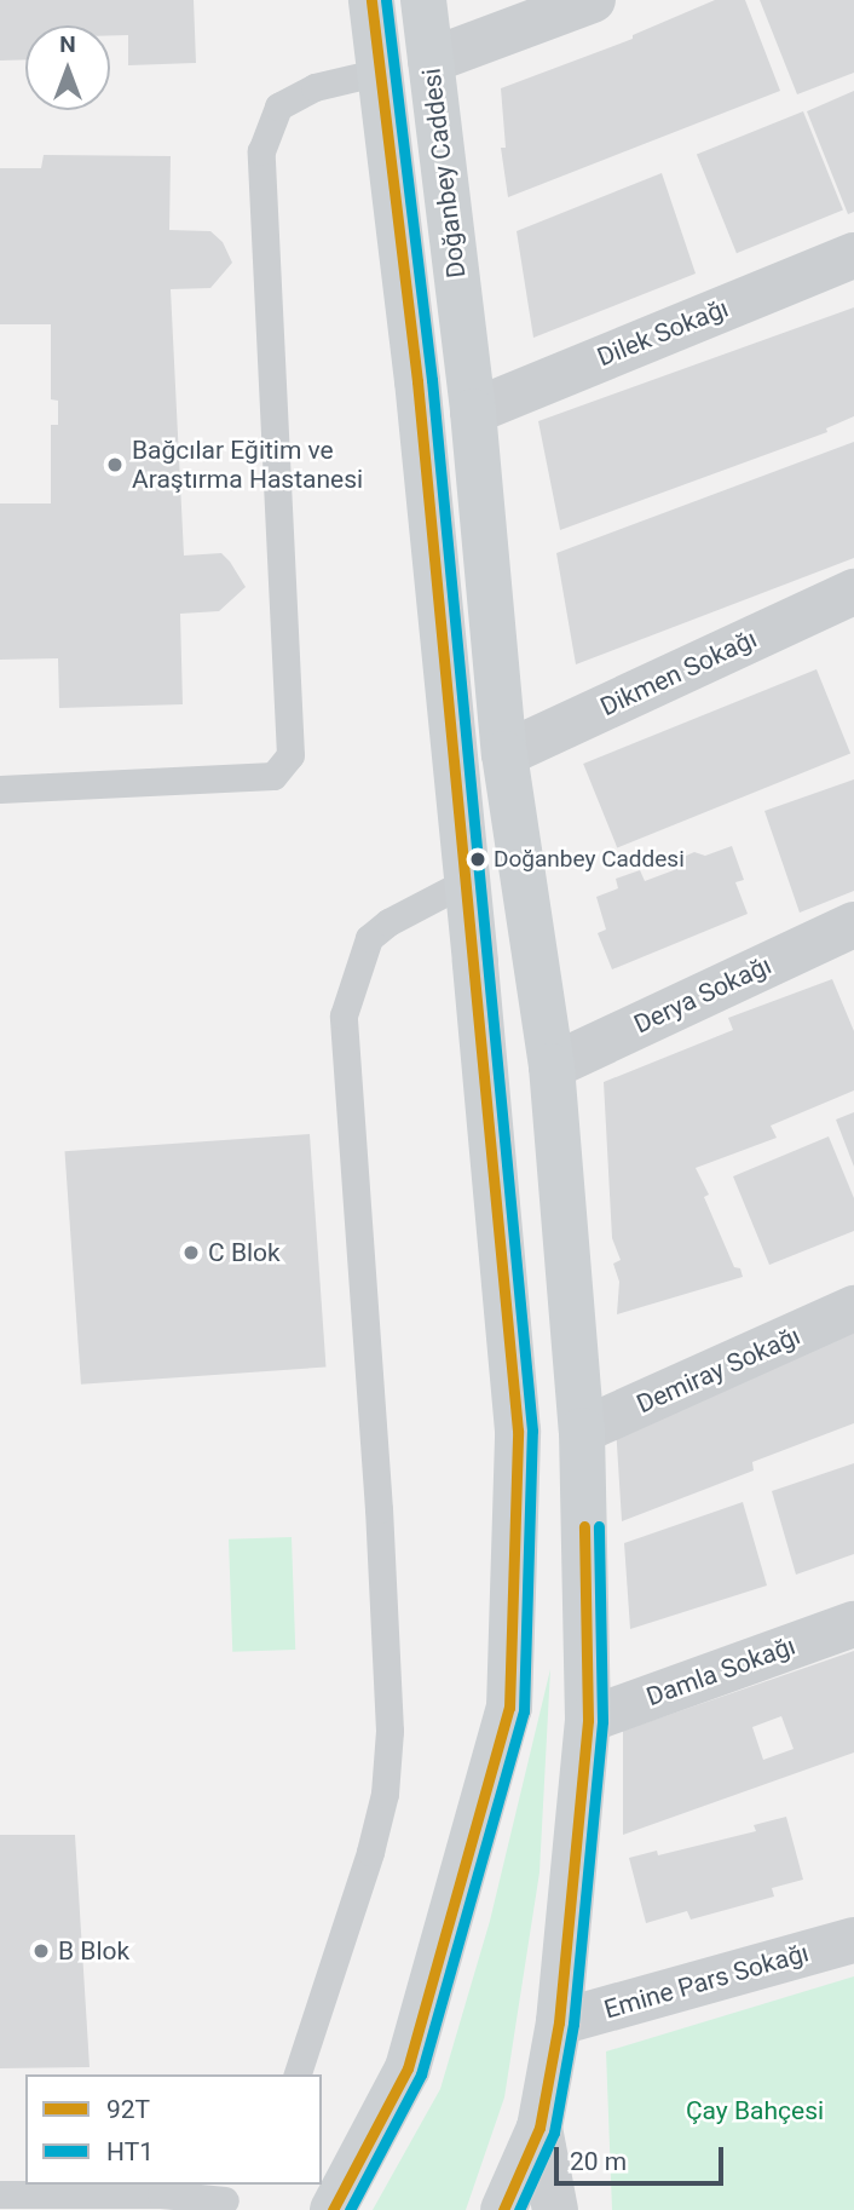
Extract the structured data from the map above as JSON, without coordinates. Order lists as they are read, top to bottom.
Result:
{
  "streets": {
    "main road": ["Doğanbey Caddesi"],
    "street": [
      "Dilek Sokağı",
      "Dikmen Sokağı",
      "Derya Sokağı",
      "Demiray Sokağı",
      "Damla Sokağı",
      "Emine Pars Sokağı"
    ]
  },
  "crossings": [
    ["Doğanbey Caddesi", "Dilek Sokağı"],
    ["Doğanbey Caddesi", "Dikmen Sokağı"],
    ["Doğanbey Caddesi", "Derya Sokağı"],
    ["Doğanbey Caddesi", "Demiray Sokağı"],
    ["Doğanbey Caddesi", "Damla Sokağı"],
    ["Doğanbey Caddesi", "Emine Pars Sokağı"]
  ],
  "parks": ["Çay Bahçesi"],
  "places": [
    "Bağcılar Eğitim ve Araştırma Hastanesi",
    "Doğanbey Caddesi",
    "C Blok",
    "B Blok"
  ],
  "lines": ["transit line 92T", "transit line HT1"],
  "legend": ["92T", "HT1"],
  "scale_bar": "20 m",
  "north": "top"
}
